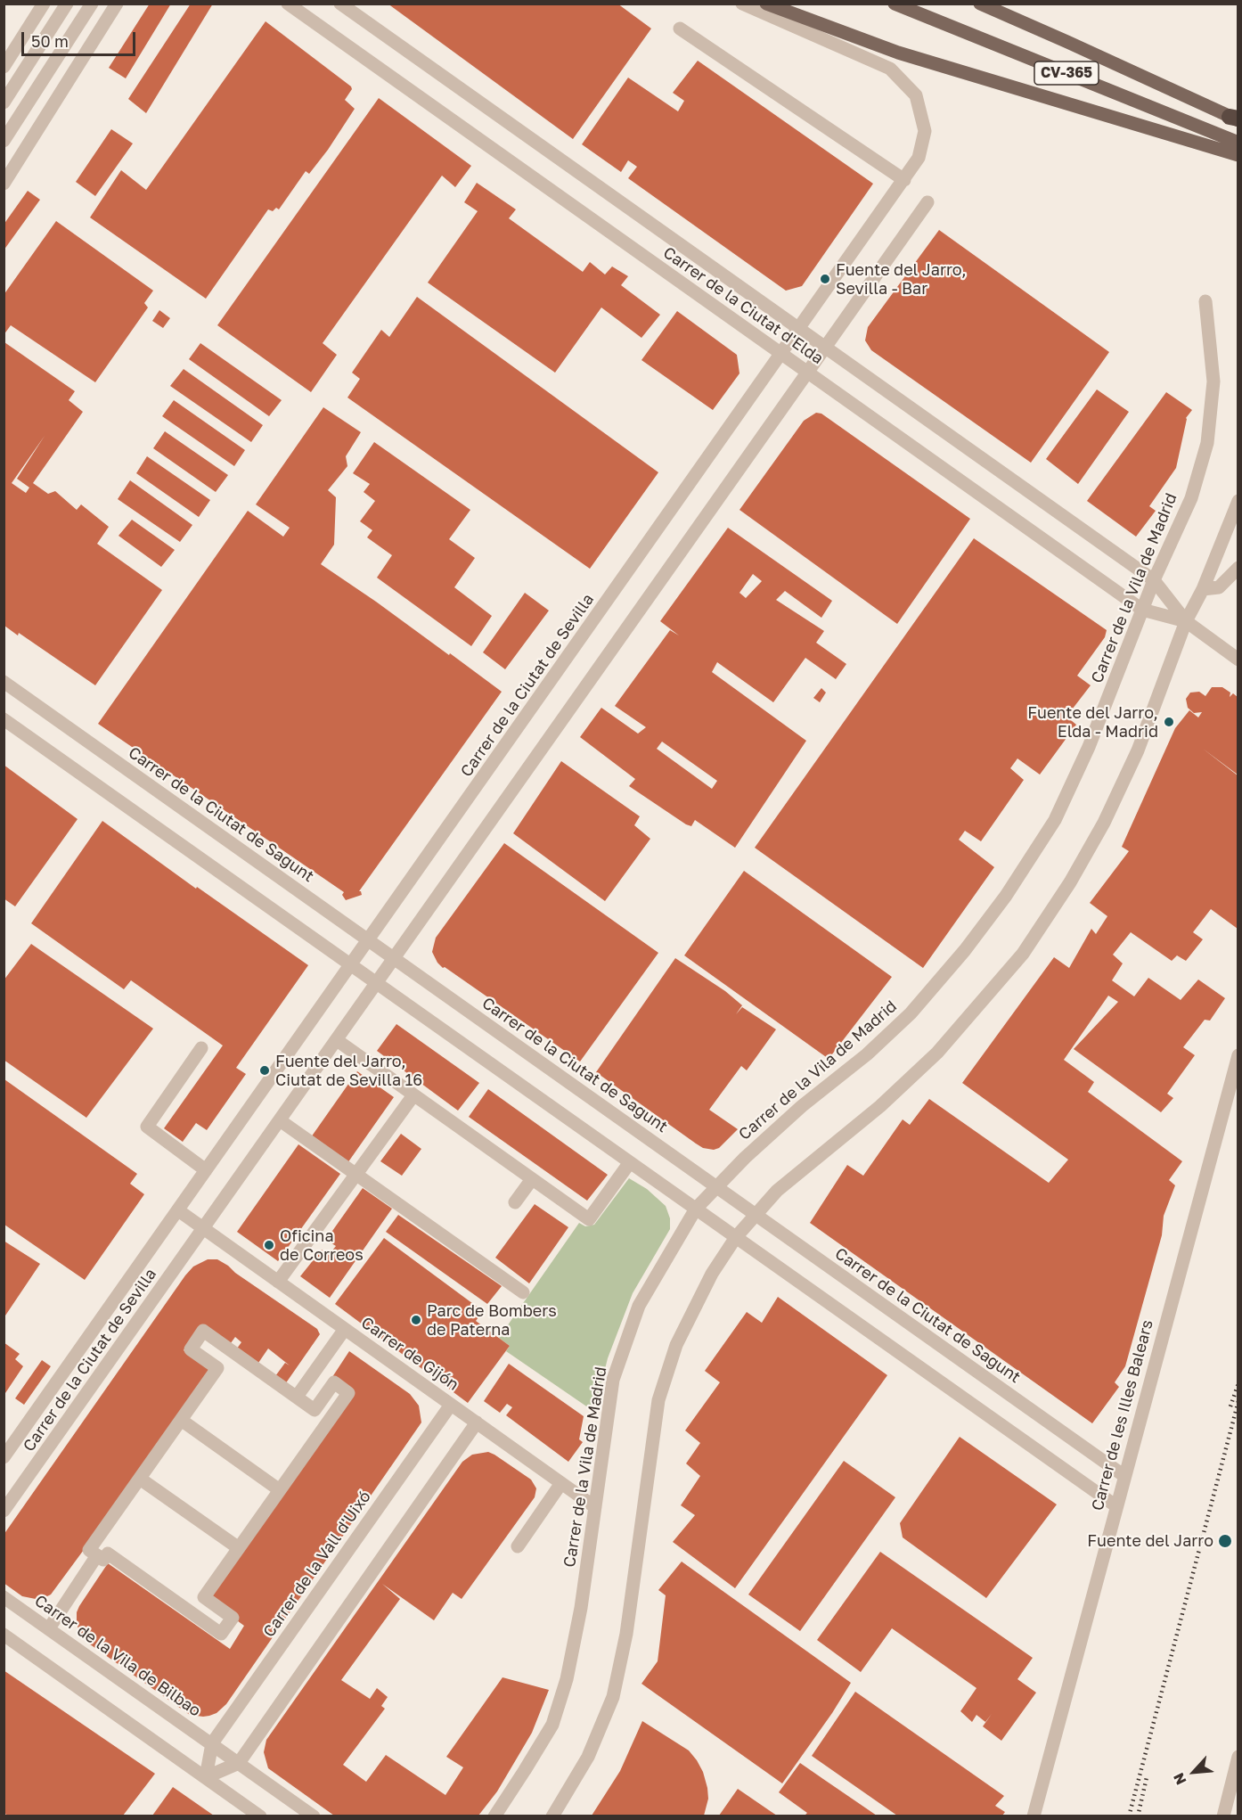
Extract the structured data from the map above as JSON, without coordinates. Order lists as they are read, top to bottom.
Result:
{
  "streets": {
    "main road": ["CV-365"],
    "street": [
      "Carrer de la Ciutat d'Elda",
      "Carrer de la Vila de Madrid",
      "Carrer de la Ciutat de Sevilla",
      "Carrer de la Ciutat de Sagunt",
      "Carrer de Gijón",
      "Carrer de les Illes Balears",
      "Carrer de la Vall d'Uixó",
      "Carrer de la Vila de Bilbao"
    ]
  },
  "crossings": [
    ["Carrer de la Ciutat d'Elda", "Carrer de la Vila de Madrid"],
    ["Carrer de la Ciutat d'Elda", "Carrer de la Ciutat de Sevilla"],
    ["Carrer de la Vila de Madrid", "Carrer de la Ciutat de Sagunt"],
    ["Carrer de la Vila de Madrid", "Carrer de Gijón"],
    ["Carrer de la Ciutat de Sevilla", "Carrer de la Ciutat de Sagunt"],
    ["Carrer de la Ciutat de Sevilla", "Carrer de Gijón"],
    ["Carrer de la Ciutat de Sagunt", "Carrer de les Illes Balears"],
    ["Carrer de Gijón", "Carrer de la Vall d'Uixó"],
    ["Carrer de la Vall d'Uixó", "Carrer de la Vila de Bilbao"]
  ],
  "places": [
    "Fuente del Jarro, Sevilla - Bar",
    "Fuente del Jarro, Elda - Madrid",
    "Fuente del Jarro, Ciutat de Sevilla 16",
    "Oficina de Correos",
    "Parc de Bombers de Paterna",
    "Fuente del Jarro"
  ],
  "scale_bar": "50 m",
  "north": "bottom left"
}
